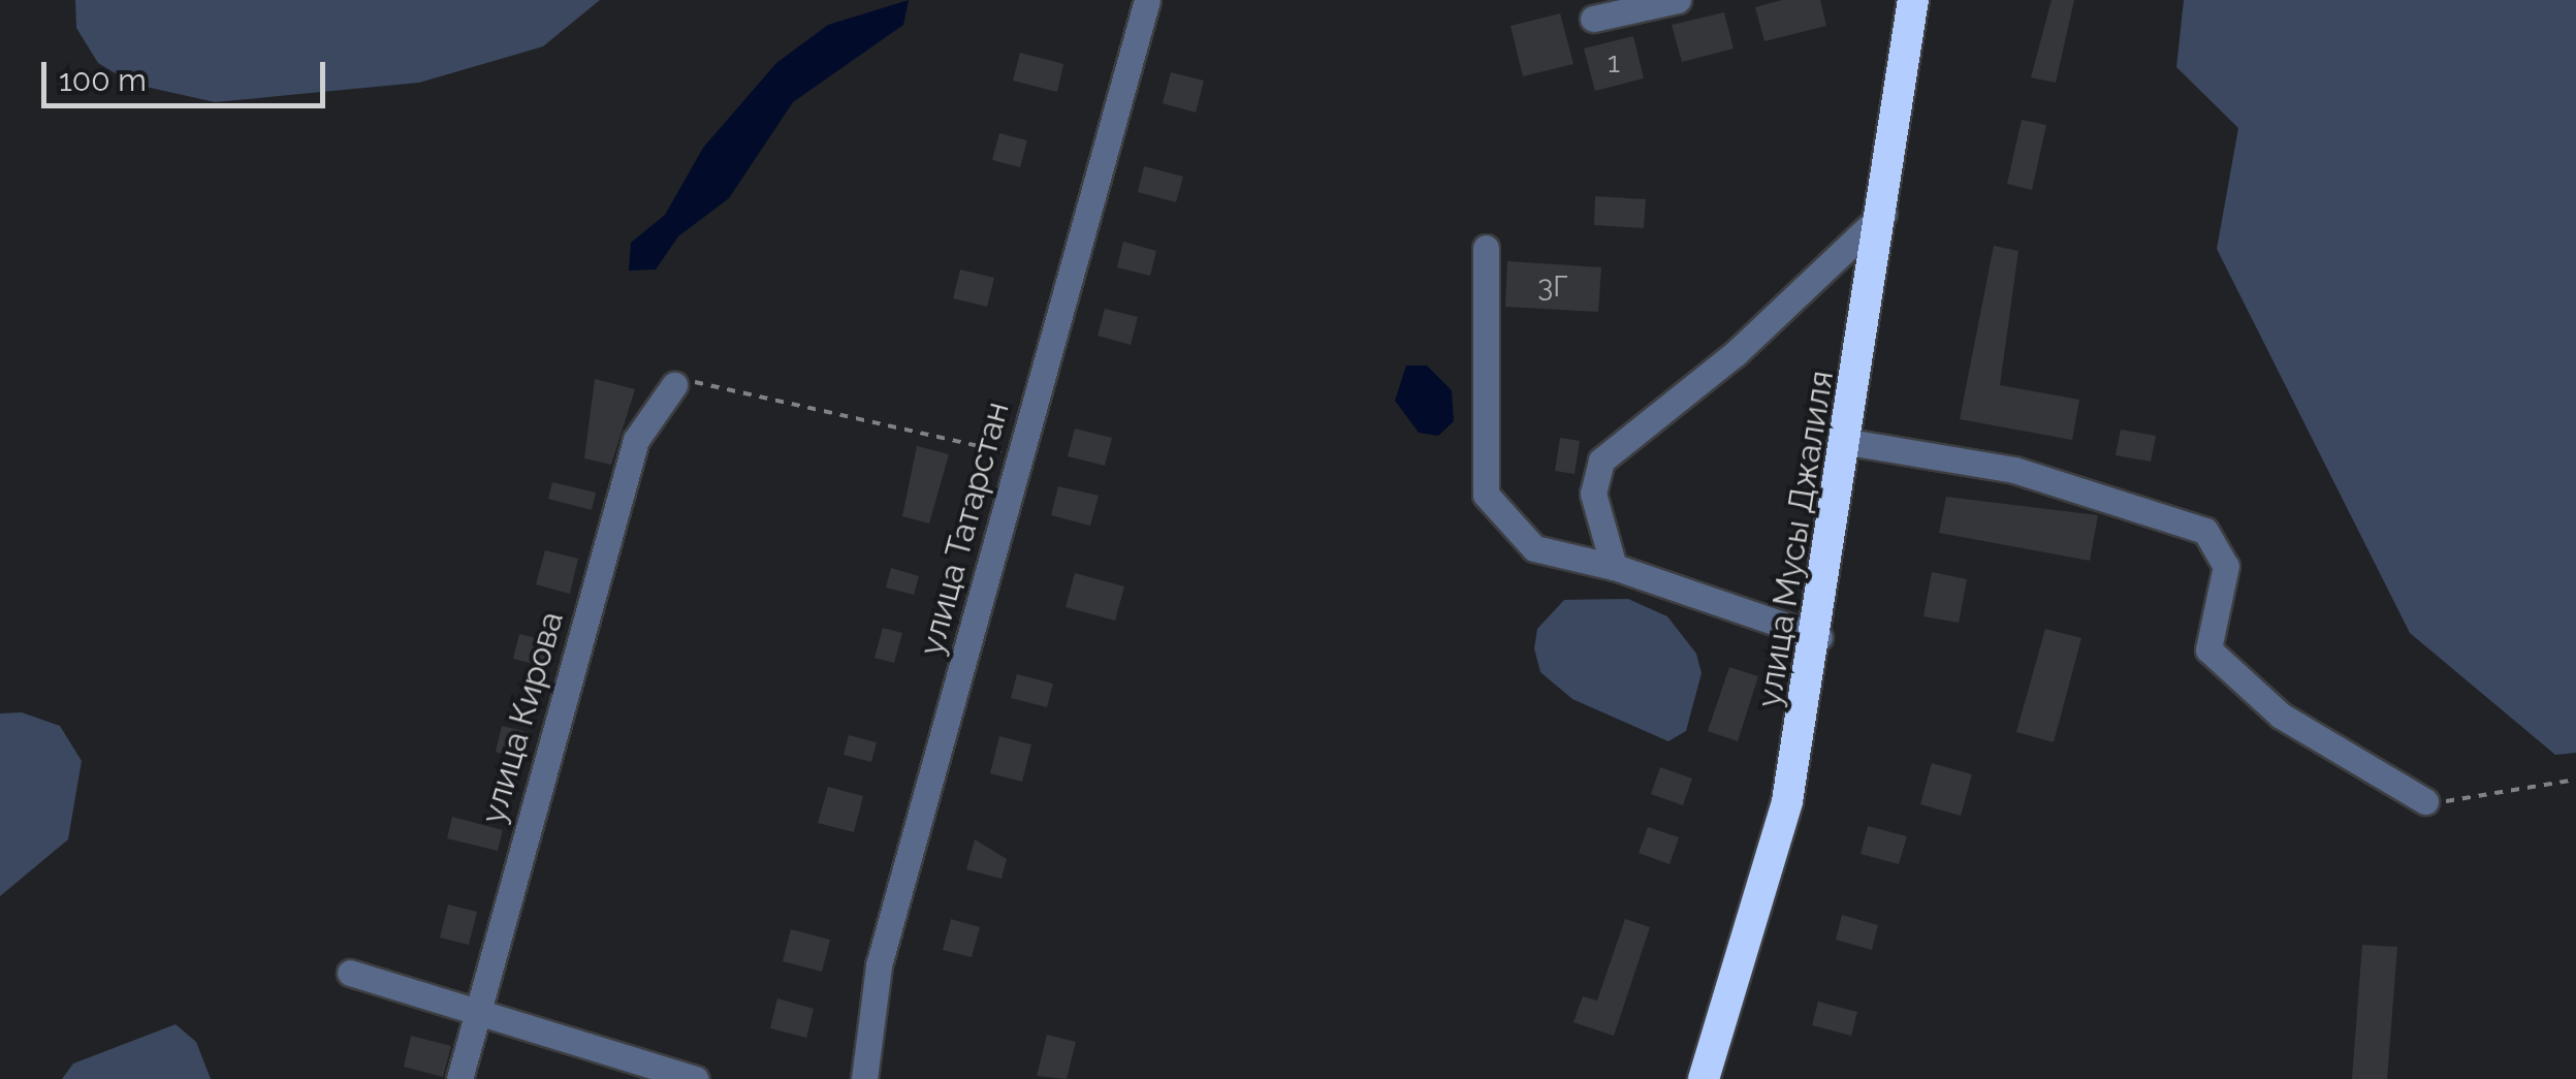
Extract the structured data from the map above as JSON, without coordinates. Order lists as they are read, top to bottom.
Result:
{
  "streets": {
    "highway": ["улица Мусы Джалиля"],
    "street": ["улица Татарстан", "улица Кирова"]
  },
  "house_numbers": ["1", "3Г"],
  "scale_bar": "100 m"
}
